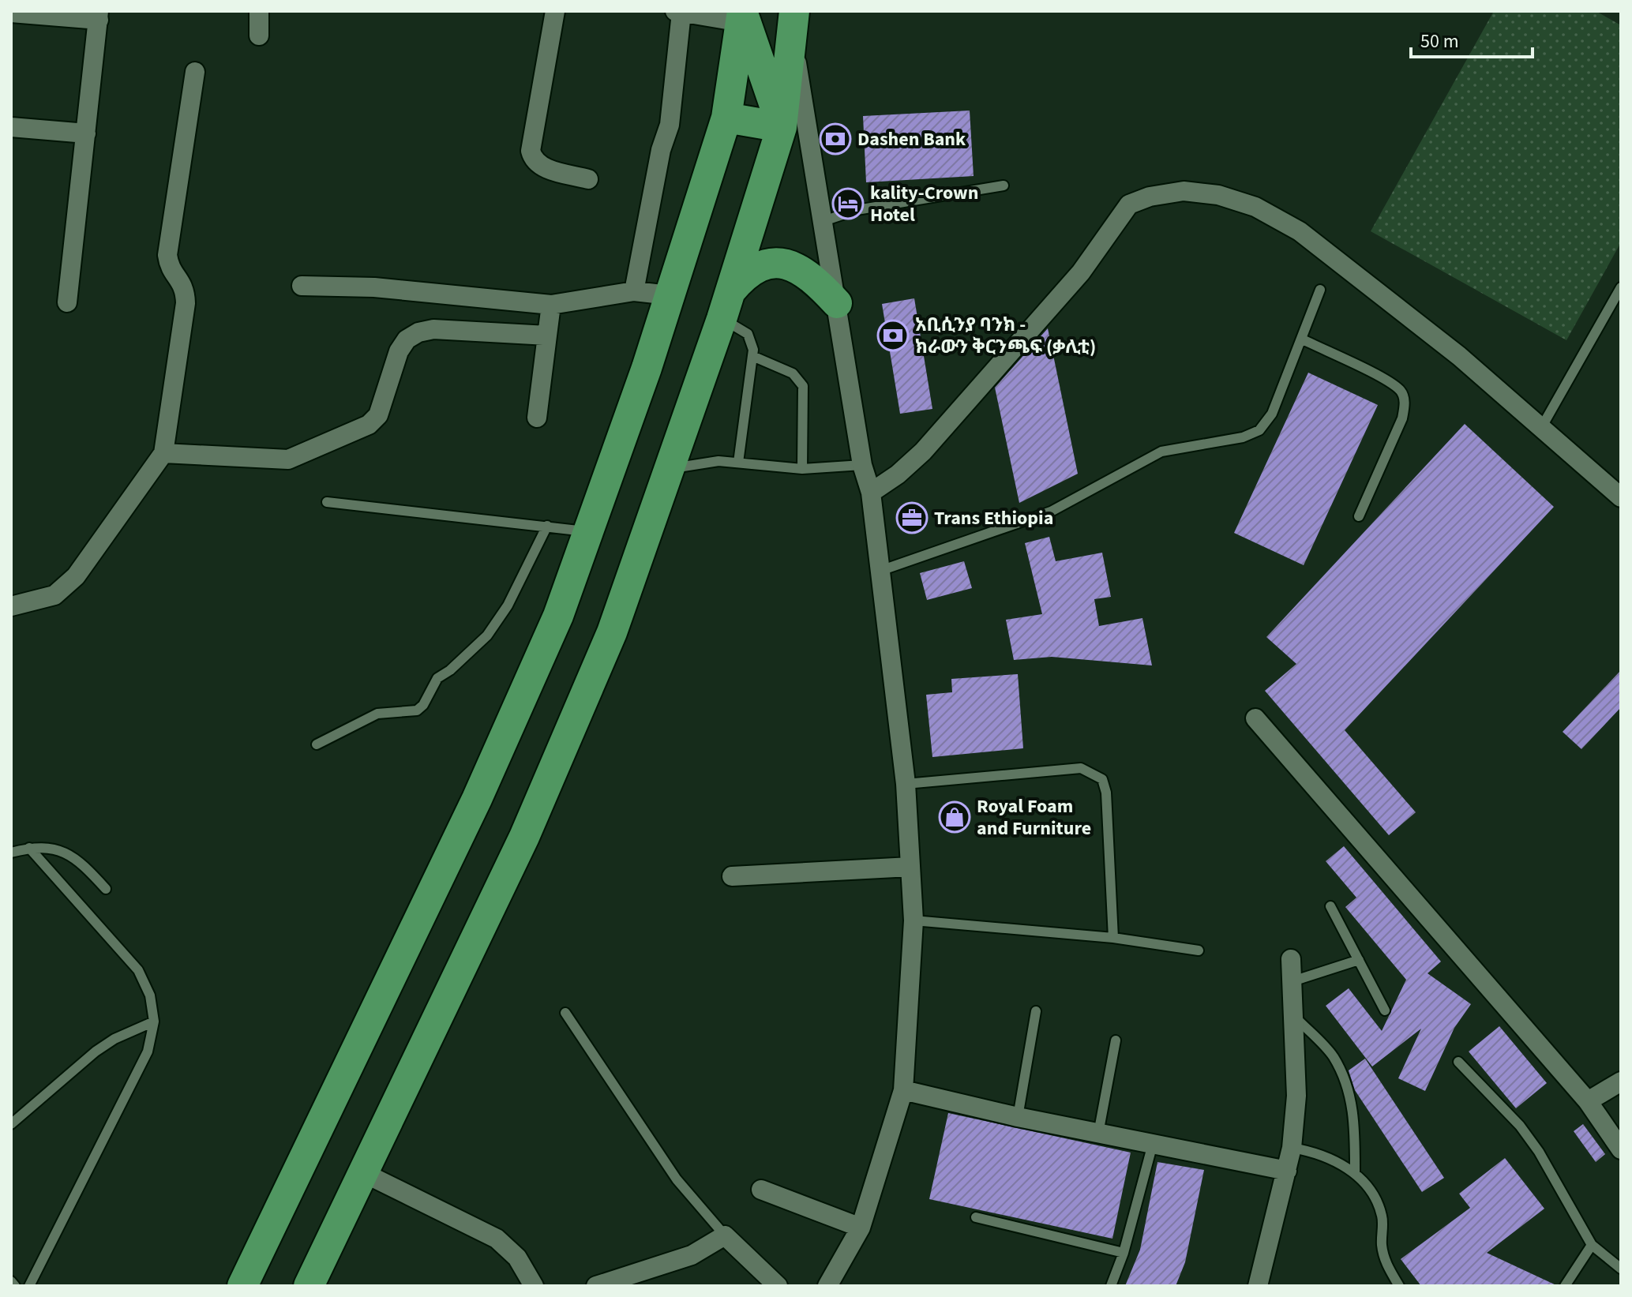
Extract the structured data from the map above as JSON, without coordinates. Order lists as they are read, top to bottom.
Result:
{
  "places": {
    "bank": ["Dashen Bank", "አቢሲንያ ባንክ - ክራውን ቅርንጫፍ (ቃሊቲ)"],
    "hotel": ["kality-Crown Hotel"],
    "office": ["Trans Ethiopia"],
    "shop": ["Royal Foam and Furniture"]
  },
  "scale_bar": "50 m"
}
